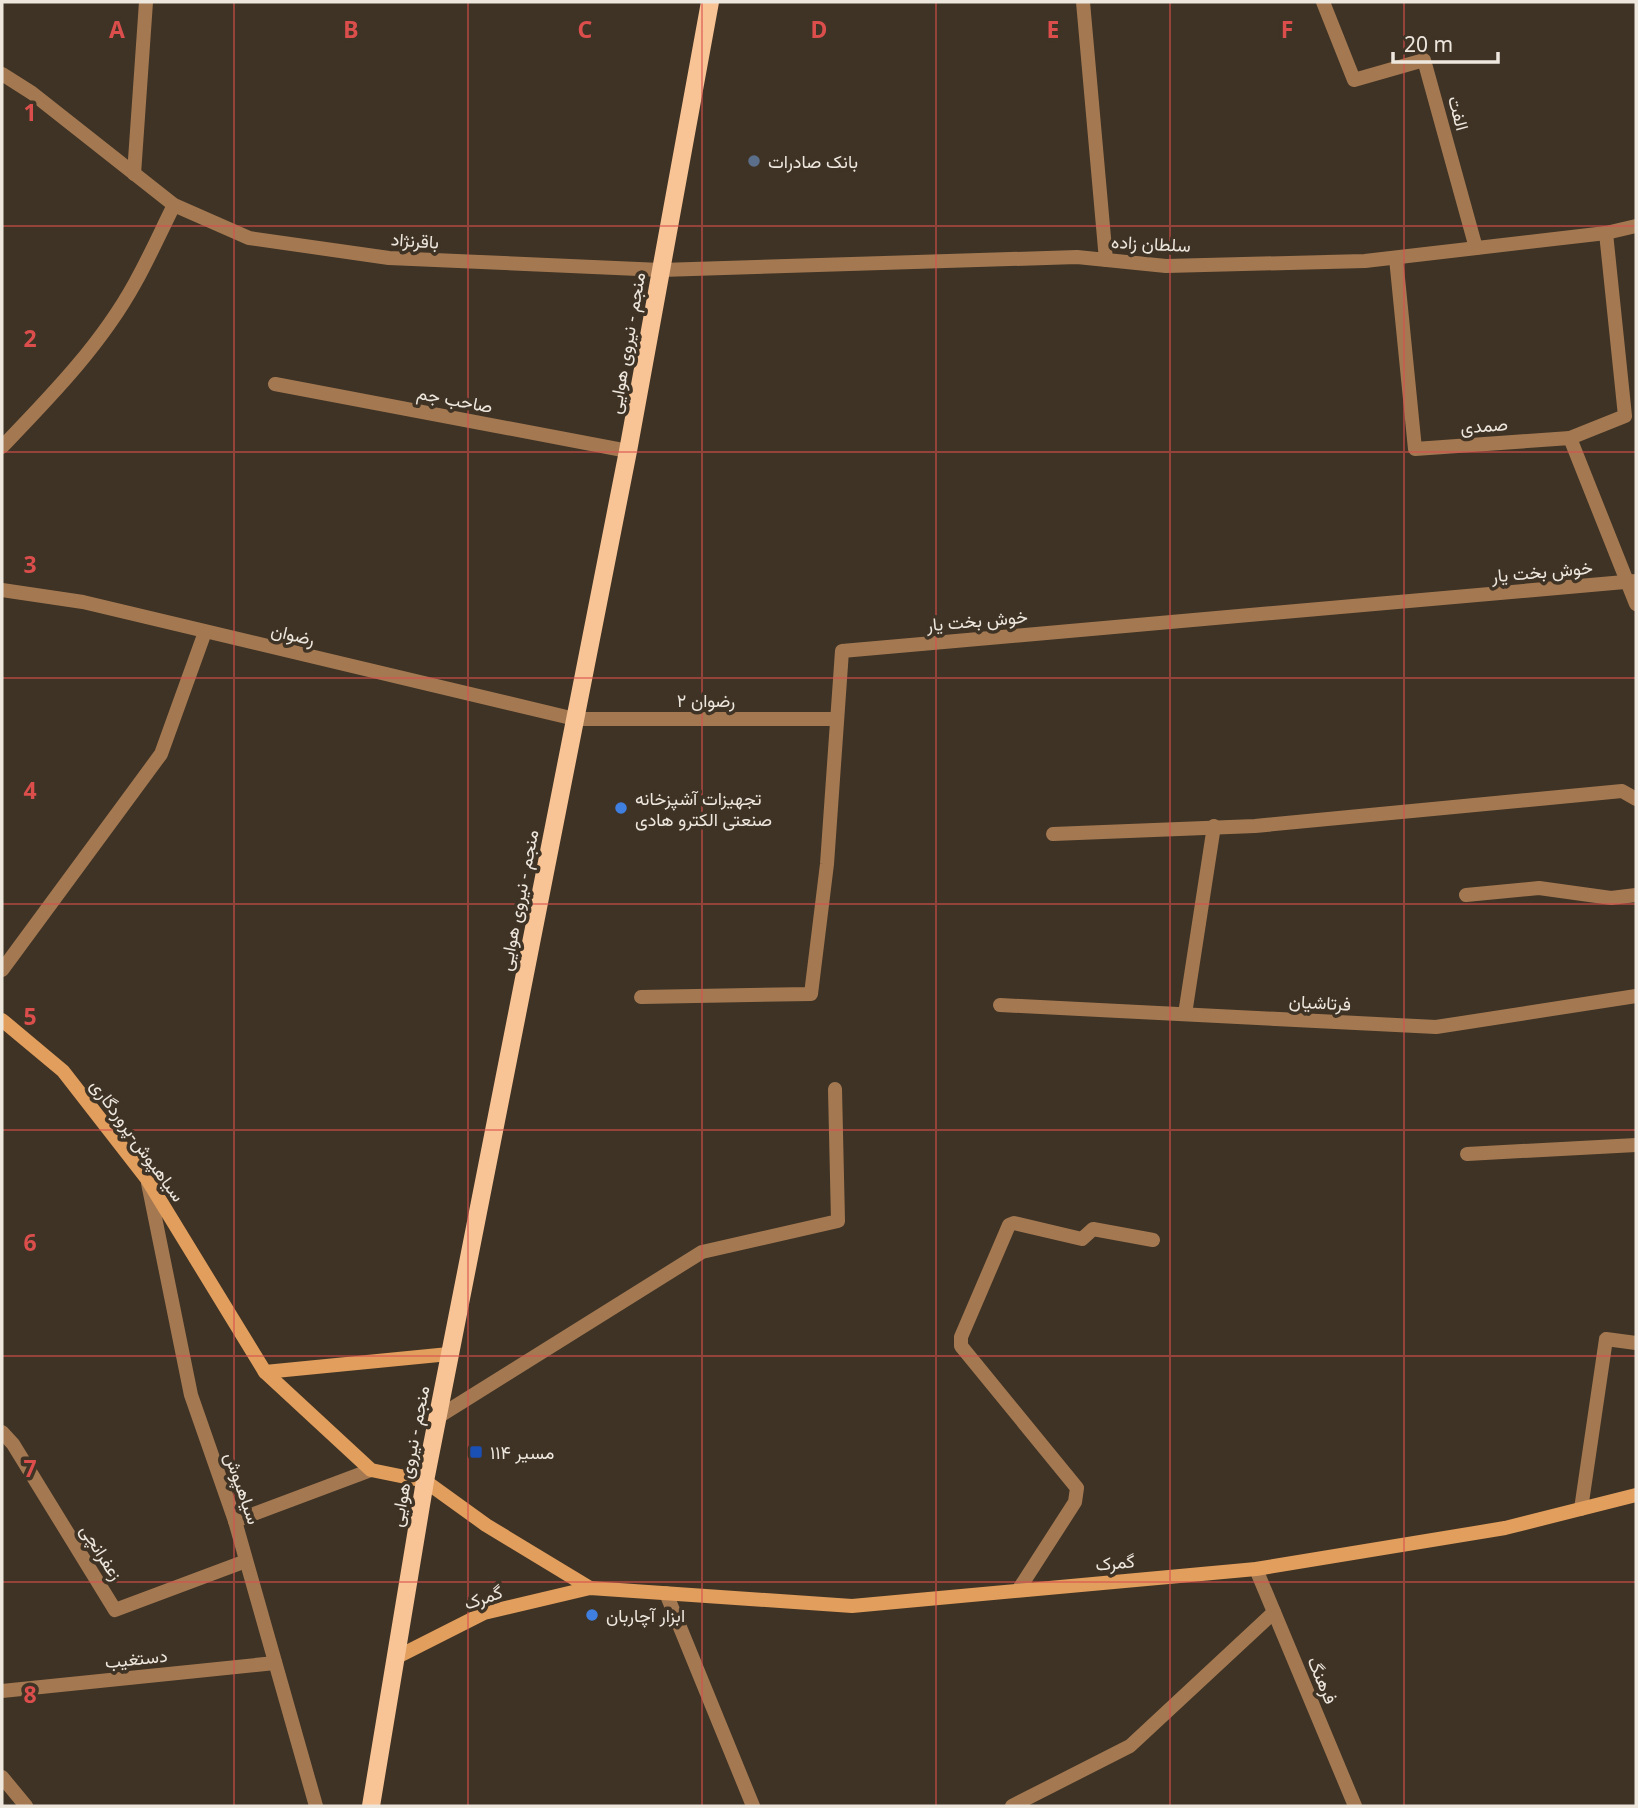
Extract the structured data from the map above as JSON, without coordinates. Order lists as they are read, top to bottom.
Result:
{
  "streets": {
    "main road": ["منجم - نیروی هوایی"],
    "street": [
      "الفت",
      "باقرنژاد",
      "سلطان زاده",
      "صاحب جم",
      "صمدی",
      "خوش بخت یار",
      "رضوان",
      "رضوان ۲",
      "فرتاشیان",
      "سیاهپوش-پروردگاری",
      "سیاهپوش",
      "زعفرانچی",
      "گمرک",
      "دستغیب",
      "فرهنگ"
    ]
  },
  "crossings": [
    ["الفت", "سلطان زاده"],
    ["باقرنژاد", "سلطان زاده"],
    ["باقرنژاد", "منجم - نیروی هوایی"],
    ["سلطان زاده", "منجم - نیروی هوایی"],
    ["سلطان زاده", "صمدی"],
    ["منجم - نیروی هوایی", "صاحب جم"],
    ["منجم - نیروی هوایی", "رضوان"],
    ["منجم - نیروی هوایی", "رضوان ۲"],
    ["منجم - نیروی هوایی", "گمرک"],
    ["خوش بخت یار", "رضوان ۲"],
    ["رضوان", "رضوان ۲"],
    ["سیاهپوش-پروردگاری", "سیاهپوش"],
    ["سیاهپوش", "زعفرانچی"],
    ["سیاهپوش", "دستغیب"],
    ["گمرک", "فرهنگ"]
  ],
  "places": {
    "other": ["بانک صادرات", "تجهیزات آشپزخانه صنعتی الکترو هادی", "ابزار آچاربان"],
    "transit": ["مسیر ۱۱۴"]
  },
  "scale_bar": "20 m",
  "grid": {
    "columns": [
      "A",
      "B",
      "C",
      "D",
      "E",
      "F"
    ],
    "rows": [
      "1",
      "2",
      "3",
      "4",
      "5",
      "6",
      "7",
      "8"
    ]
  }
}
